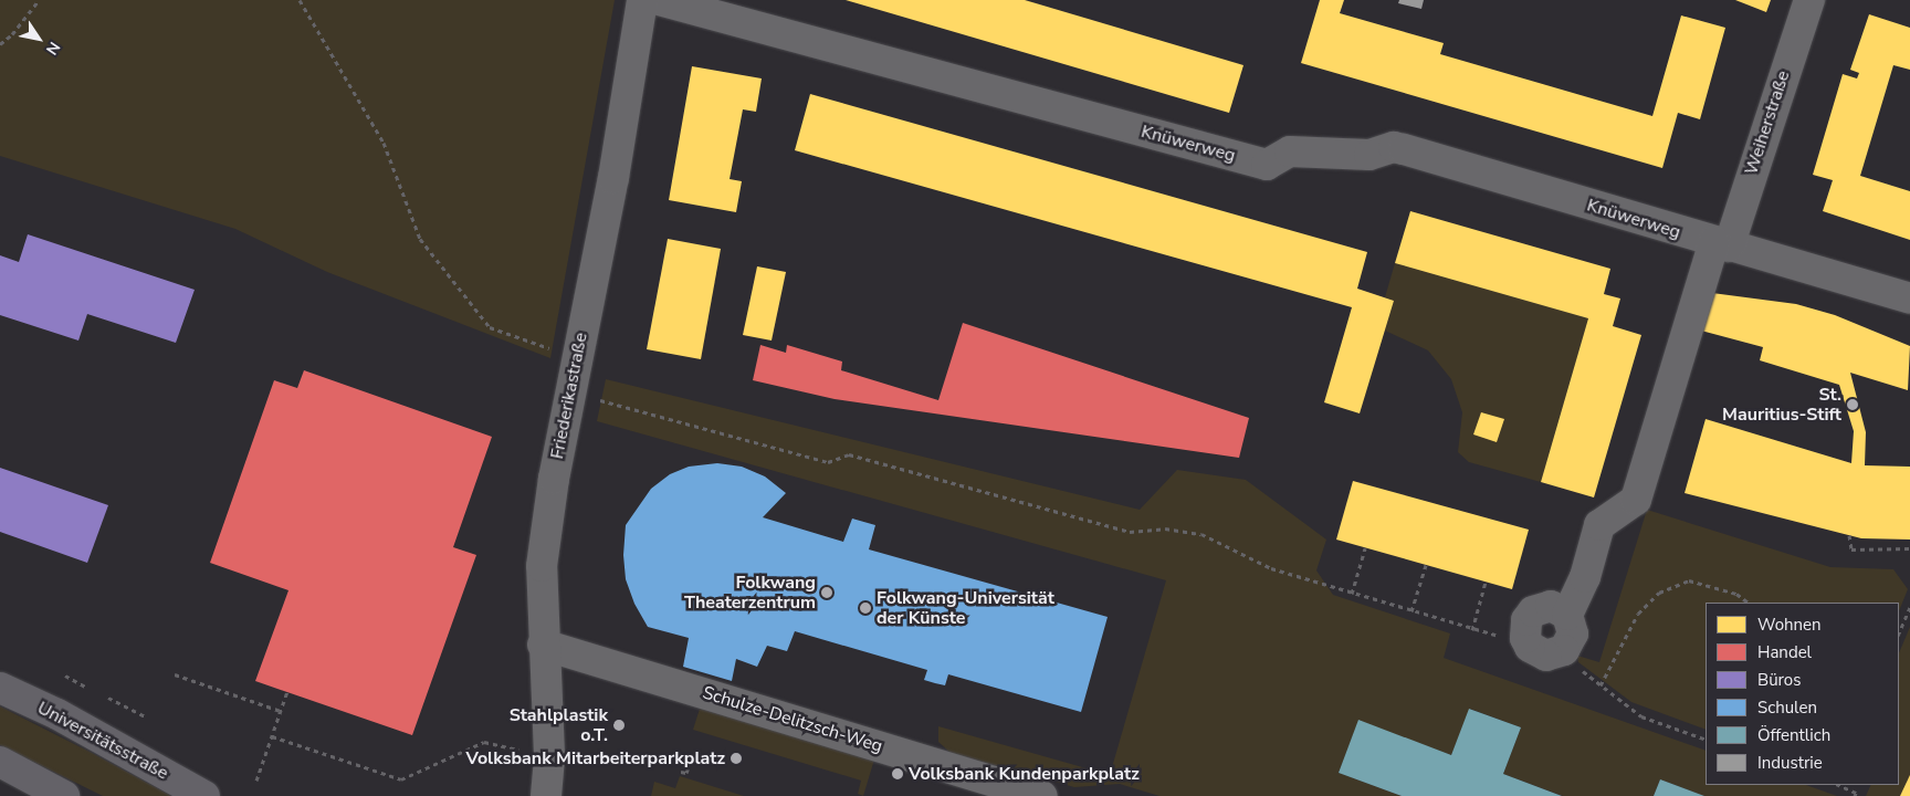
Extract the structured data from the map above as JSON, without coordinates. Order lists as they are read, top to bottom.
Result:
{
  "streets": {
    "main road": ["Universitätsstraße"],
    "street": [
      "Weiherstraße",
      "Knüwerweg",
      "Friederikastraße",
      "Schulze-Delitzsch-Weg"
    ]
  },
  "crossings": [
    ["Weiherstraße", "Knüwerweg"],
    ["Friederikastraße", "Schulze-Delitzsch-Weg"]
  ],
  "places": [
    "St. Mauritius-Stift",
    "Folkwang Theaterzentrum",
    "Folkwang-Universität der Künste",
    "Stahlplastik o.T.",
    "Volksbank Mitarbeiterparkplatz",
    "Volksbank Kundenparkplatz"
  ],
  "legend": [
    "Wohnen",
    "Handel",
    "Büros",
    "Schulen",
    "Öffentlich",
    "Industrie"
  ],
  "north": "bottom right"
}
